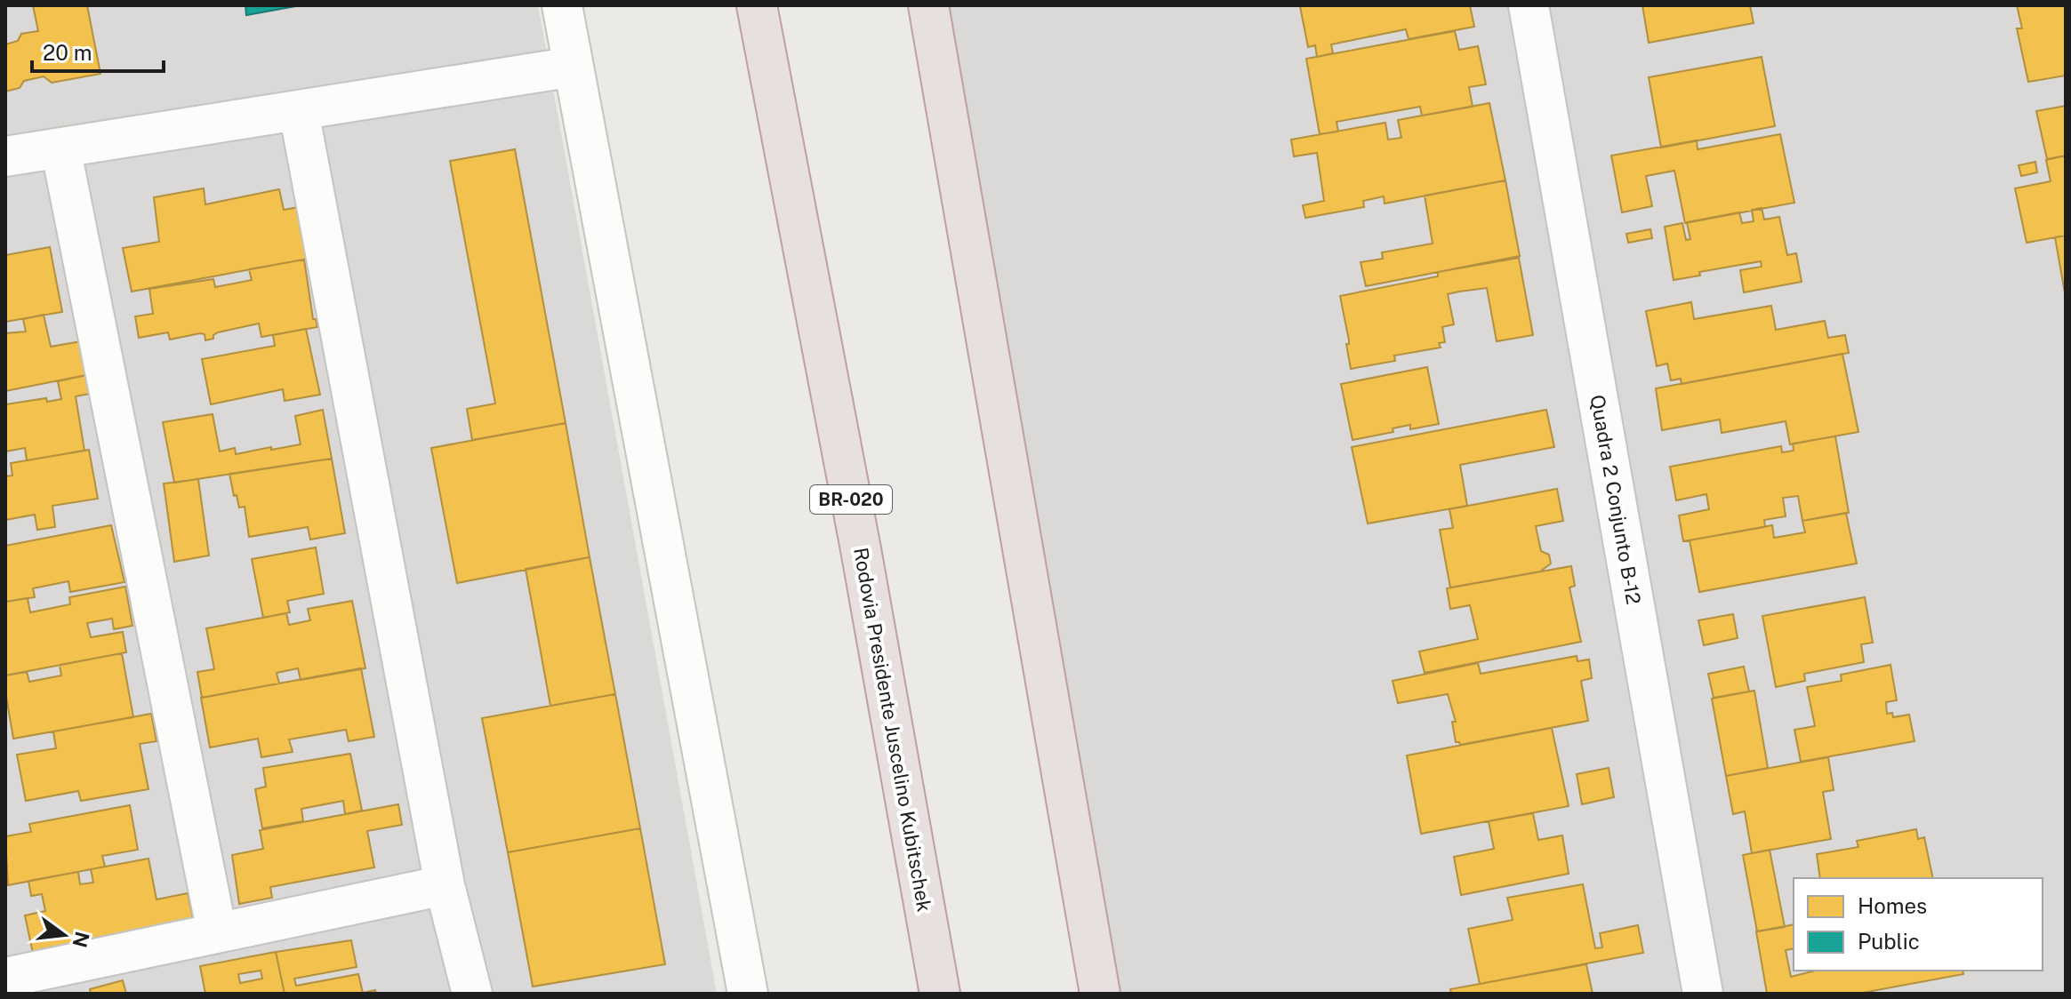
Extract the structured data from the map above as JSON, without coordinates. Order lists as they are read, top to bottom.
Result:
{
  "streets": {
    "highway": ["BR-020", "Rodovia Presidente Juscelino Kubitschek"],
    "street": ["Quadra 2 Conjunto B-12"]
  },
  "legend": ["Homes", "Public"],
  "scale_bar": "20 m",
  "north": "right"
}
